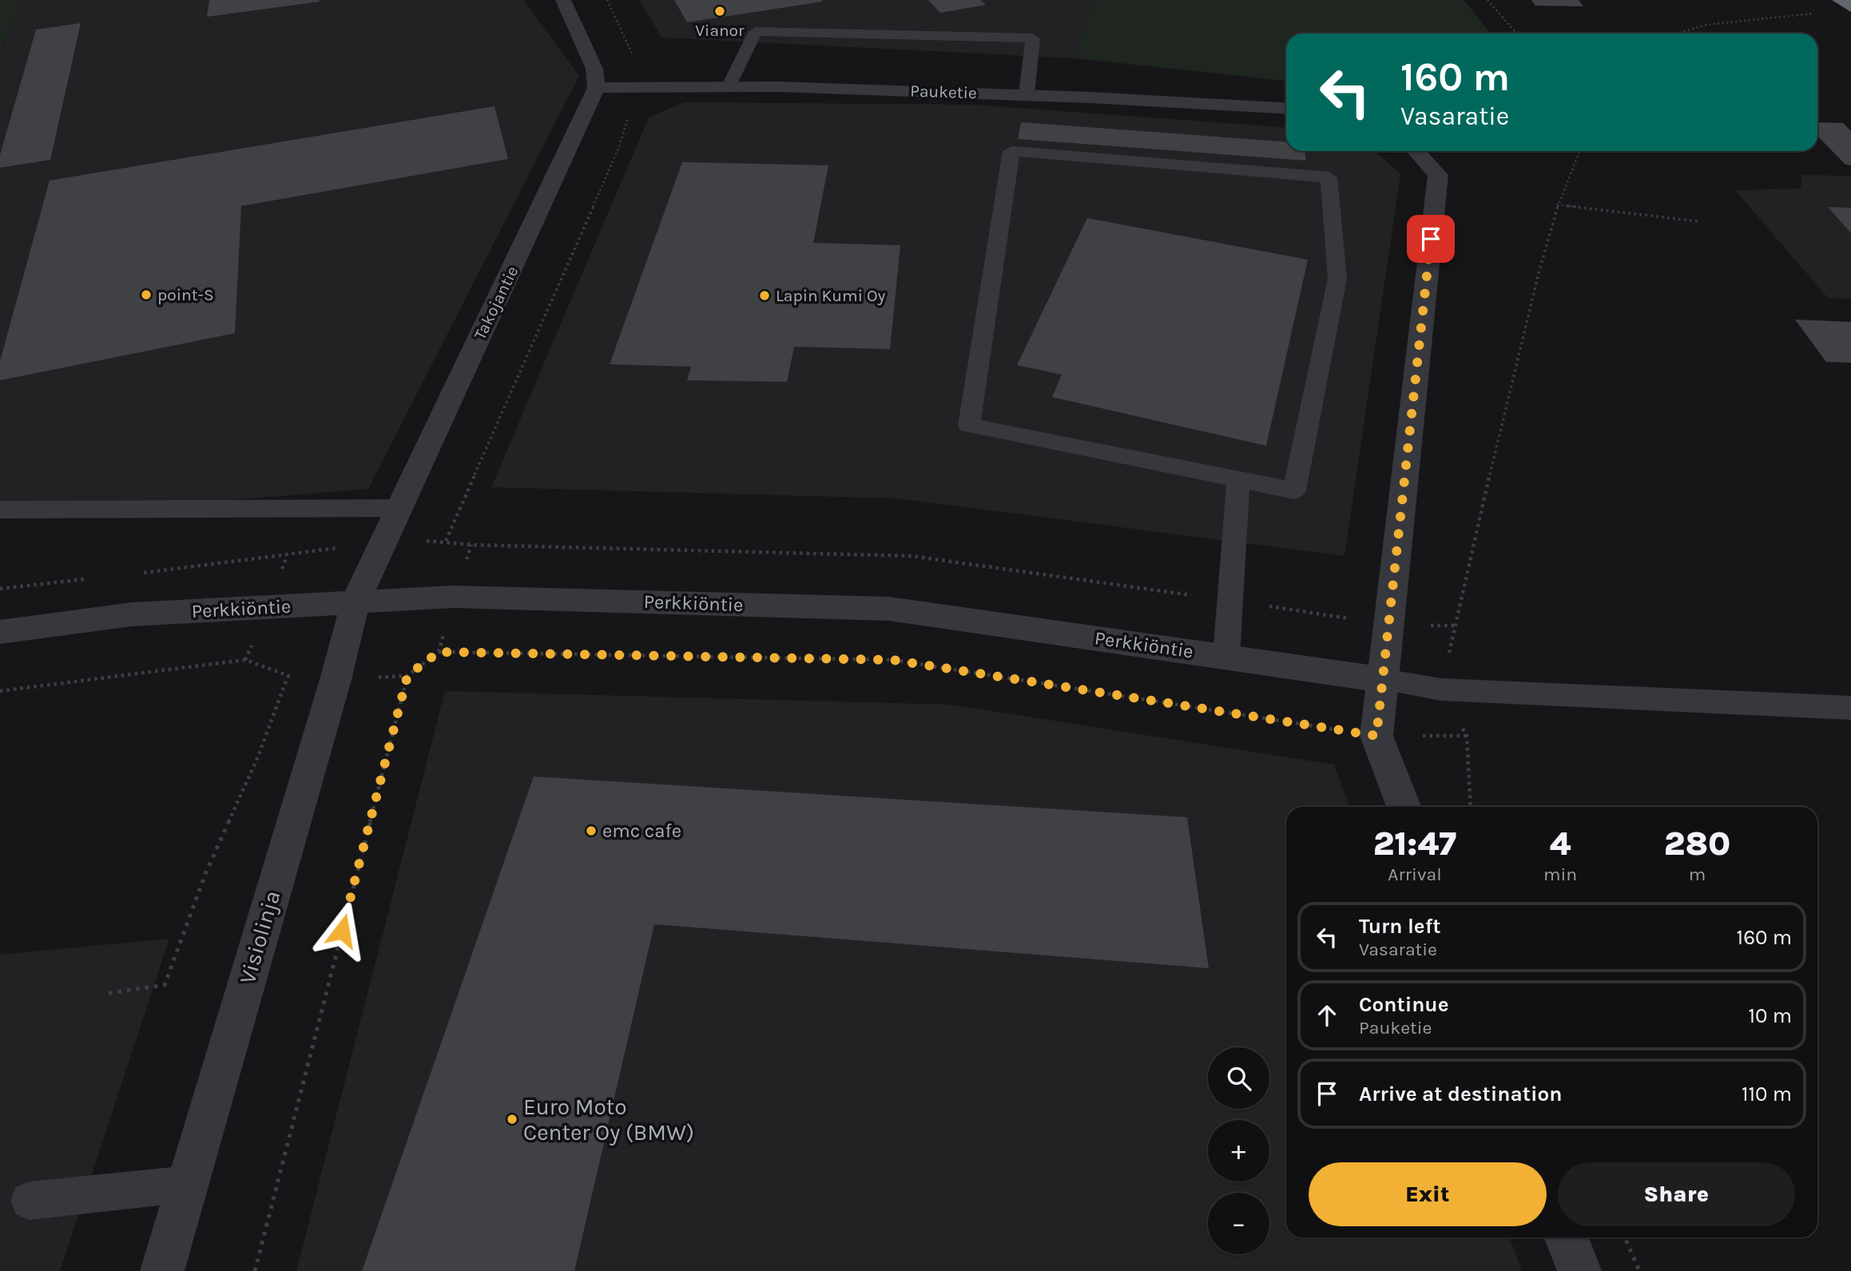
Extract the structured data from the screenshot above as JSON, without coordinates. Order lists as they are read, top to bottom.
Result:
{
  "streets": {
    "street": [
      "Pauketie",
      "Takojantie",
      "Perkkiöntie",
      "Visiolinja"
    ]
  },
  "crossings": [
    ["Pauketie", "Takojantie"],
    ["Takojantie", "Perkkiöntie"],
    ["Takojantie", "Visiolinja"],
    ["Perkkiöntie", "Visiolinja"]
  ],
  "places": [
    "Vianor",
    "point-S",
    "Lapin Kumi Oy",
    "emc cafe",
    "Euro Moto Center Oy (BMW)"
  ],
  "page": {
    "turn": ["160 m", "Vasaratie"],
    "eta": [
      "21:47",
      "Arrival",
      "4",
      "min",
      "280",
      "m"
    ],
    "list": [
      {
        "name": "Turn left",
        "note": "Vasaratie",
        "value": "160 m"
      },
      {
        "name": "Continue",
        "note": "Pauketie",
        "value": "10 m"
      },
      {
        "name": "Arrive at destination",
        "value": "110 m"
      }
    ],
    "map_buttons": ["+", "−"],
    "buttons": ["Exit", "Share"]
  }
}
